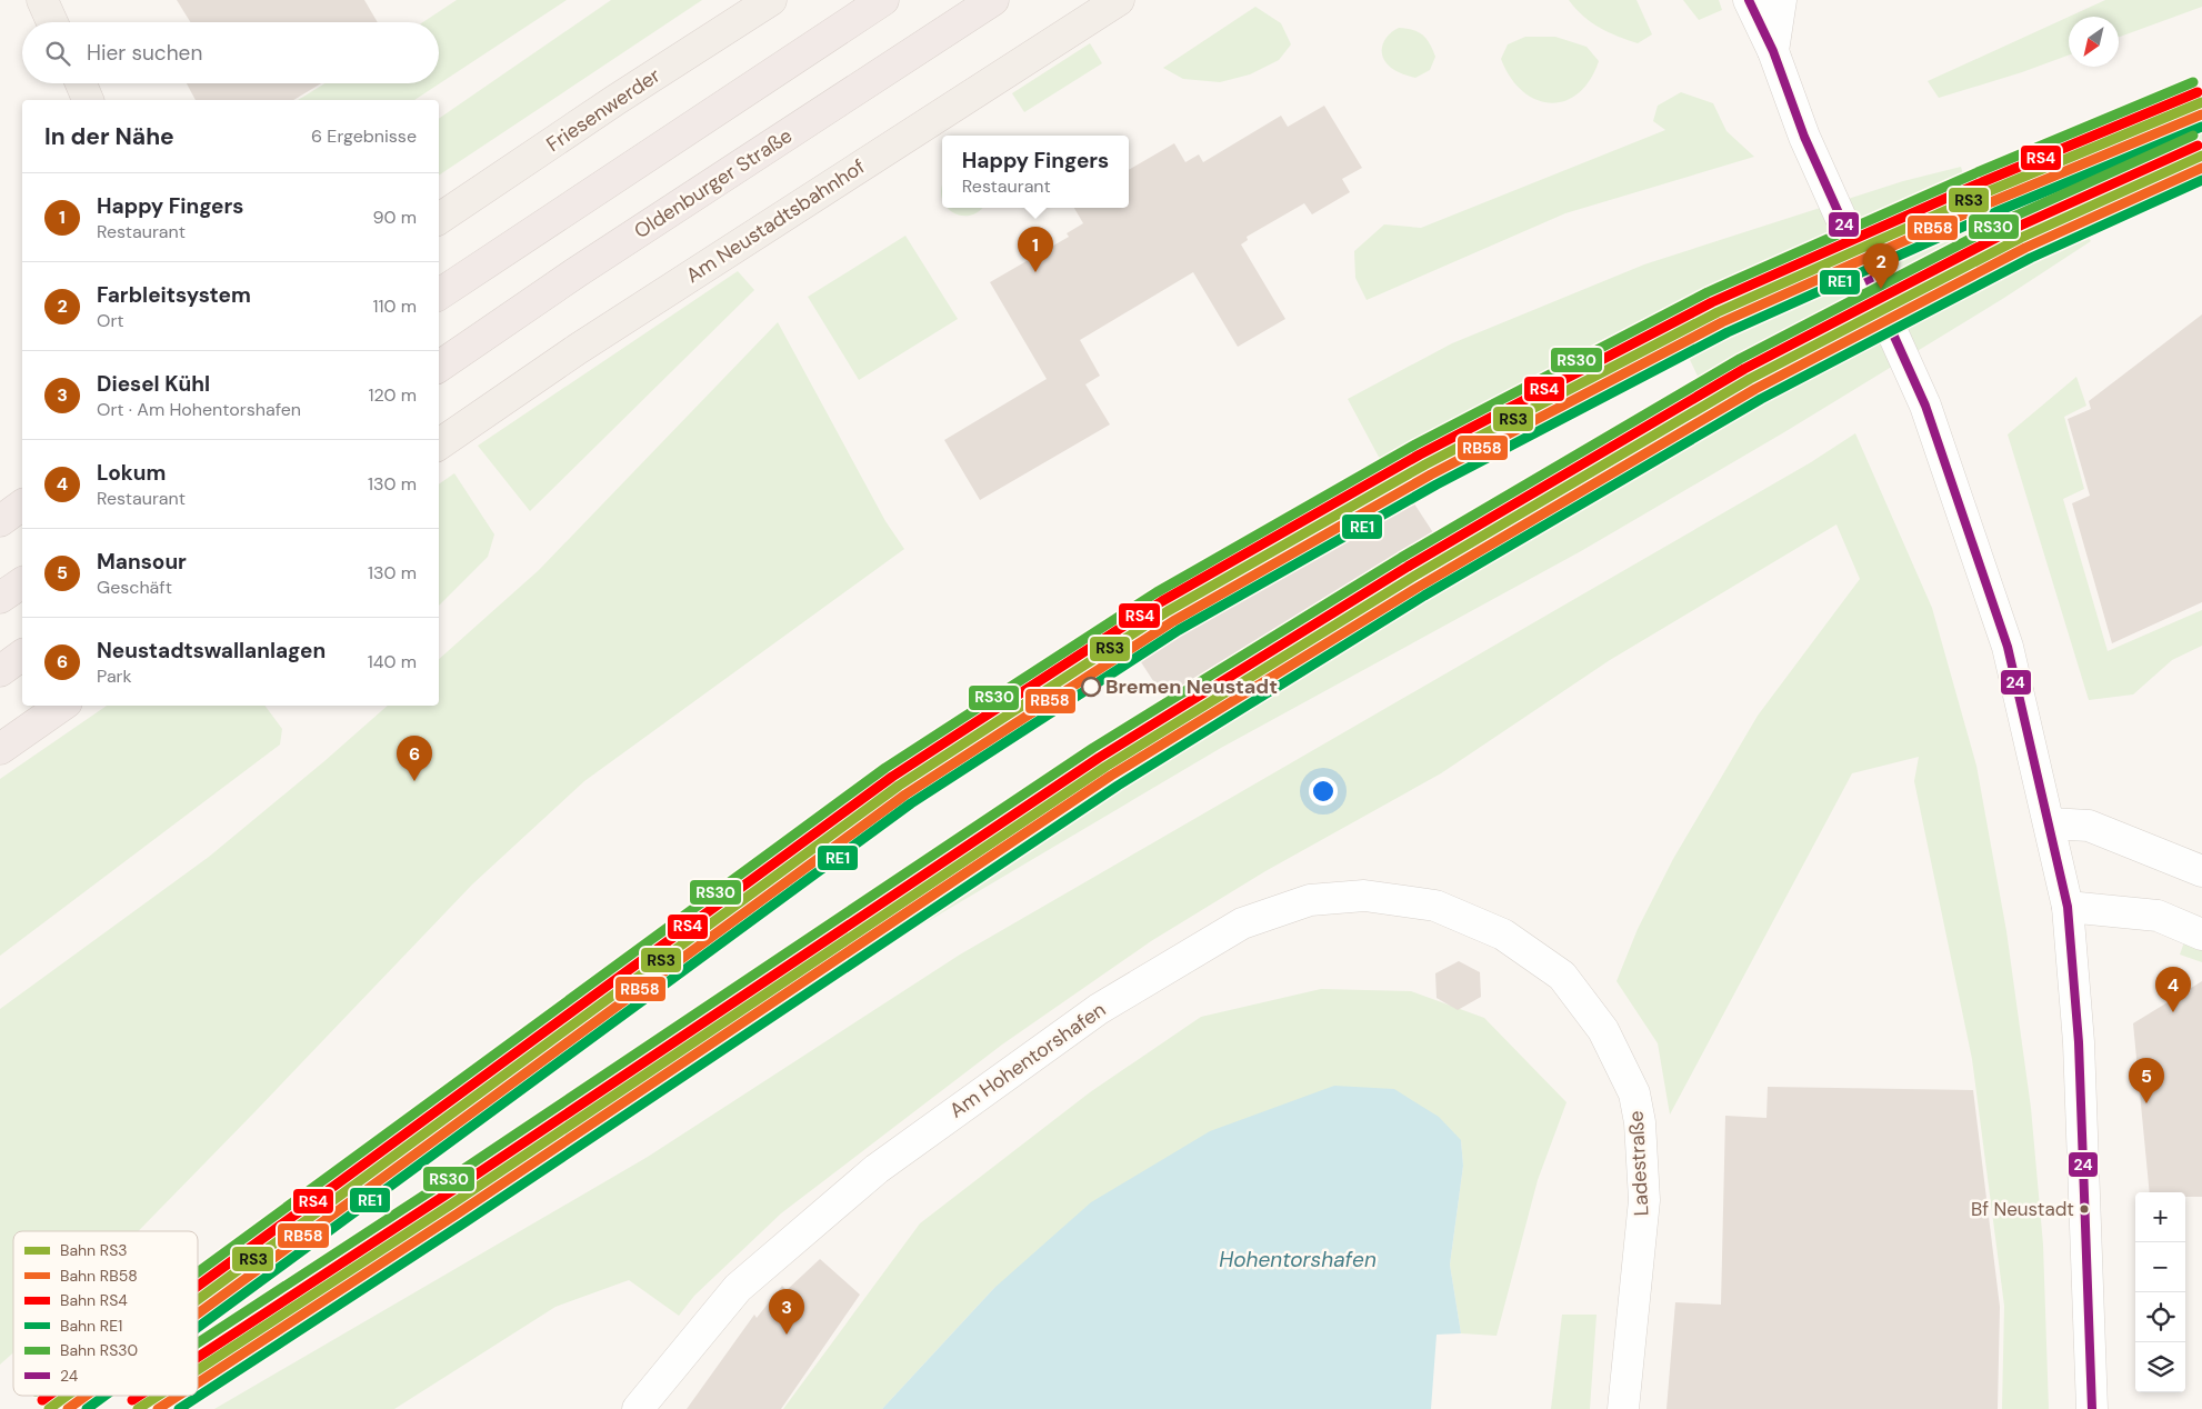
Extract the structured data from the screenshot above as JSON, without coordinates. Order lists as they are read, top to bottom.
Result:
{
  "streets": {
    "highway": ["Oldenburger Straße"],
    "main road": ["Friesenwerder", "Am Neustadtsbahnhof"],
    "street": ["Am Hohentorshafen", "Ladestraße"]
  },
  "crossings": [
    ["Am Hohentorshafen", "Ladestraße"]
  ],
  "water": ["Hohentorshafen"],
  "places": ["Bremen Neustadt", "Bf Neustadt"],
  "lines": [
    "transit line 24",
    "rail line RS30",
    "rail line RS4",
    "rail line RS3",
    "rail line RB58",
    "rail line RE1"
  ],
  "legend": [
    "Bahn RS3",
    "Bahn RB58",
    "Bahn RS4",
    "Bahn RE1",
    "Bahn RS30",
    "24"
  ],
  "north": "bottom left",
  "page": {
    "search": "Hier suchen",
    "heading": ["In der Nähe", "6 Ergebnisse"],
    "popup": ["Happy Fingers", "Restaurant"],
    "list": [
      {
        "mark": "1",
        "name": "Happy Fingers",
        "note": "Restaurant",
        "value": "90 m"
      },
      {
        "mark": "2",
        "name": "Farbleitsystem",
        "note": "Ort",
        "value": "110 m"
      },
      {
        "mark": "3",
        "name": "Diesel Kühl",
        "note": "Ort · Am Hohentorshafen",
        "value": "120 m"
      },
      {
        "mark": "4",
        "name": "Lokum",
        "note": "Restaurant",
        "value": "130 m"
      },
      {
        "mark": "5",
        "name": "Mansour",
        "note": "Geschäft",
        "value": "130 m"
      },
      {
        "mark": "6",
        "name": "Neustadtswallanlagen",
        "note": "Park",
        "value": "140 m"
      }
    ],
    "pins": [
      "1",
      "2",
      "6",
      "4",
      "5",
      "3"
    ],
    "map_buttons": ["+", "−"]
  }
}
